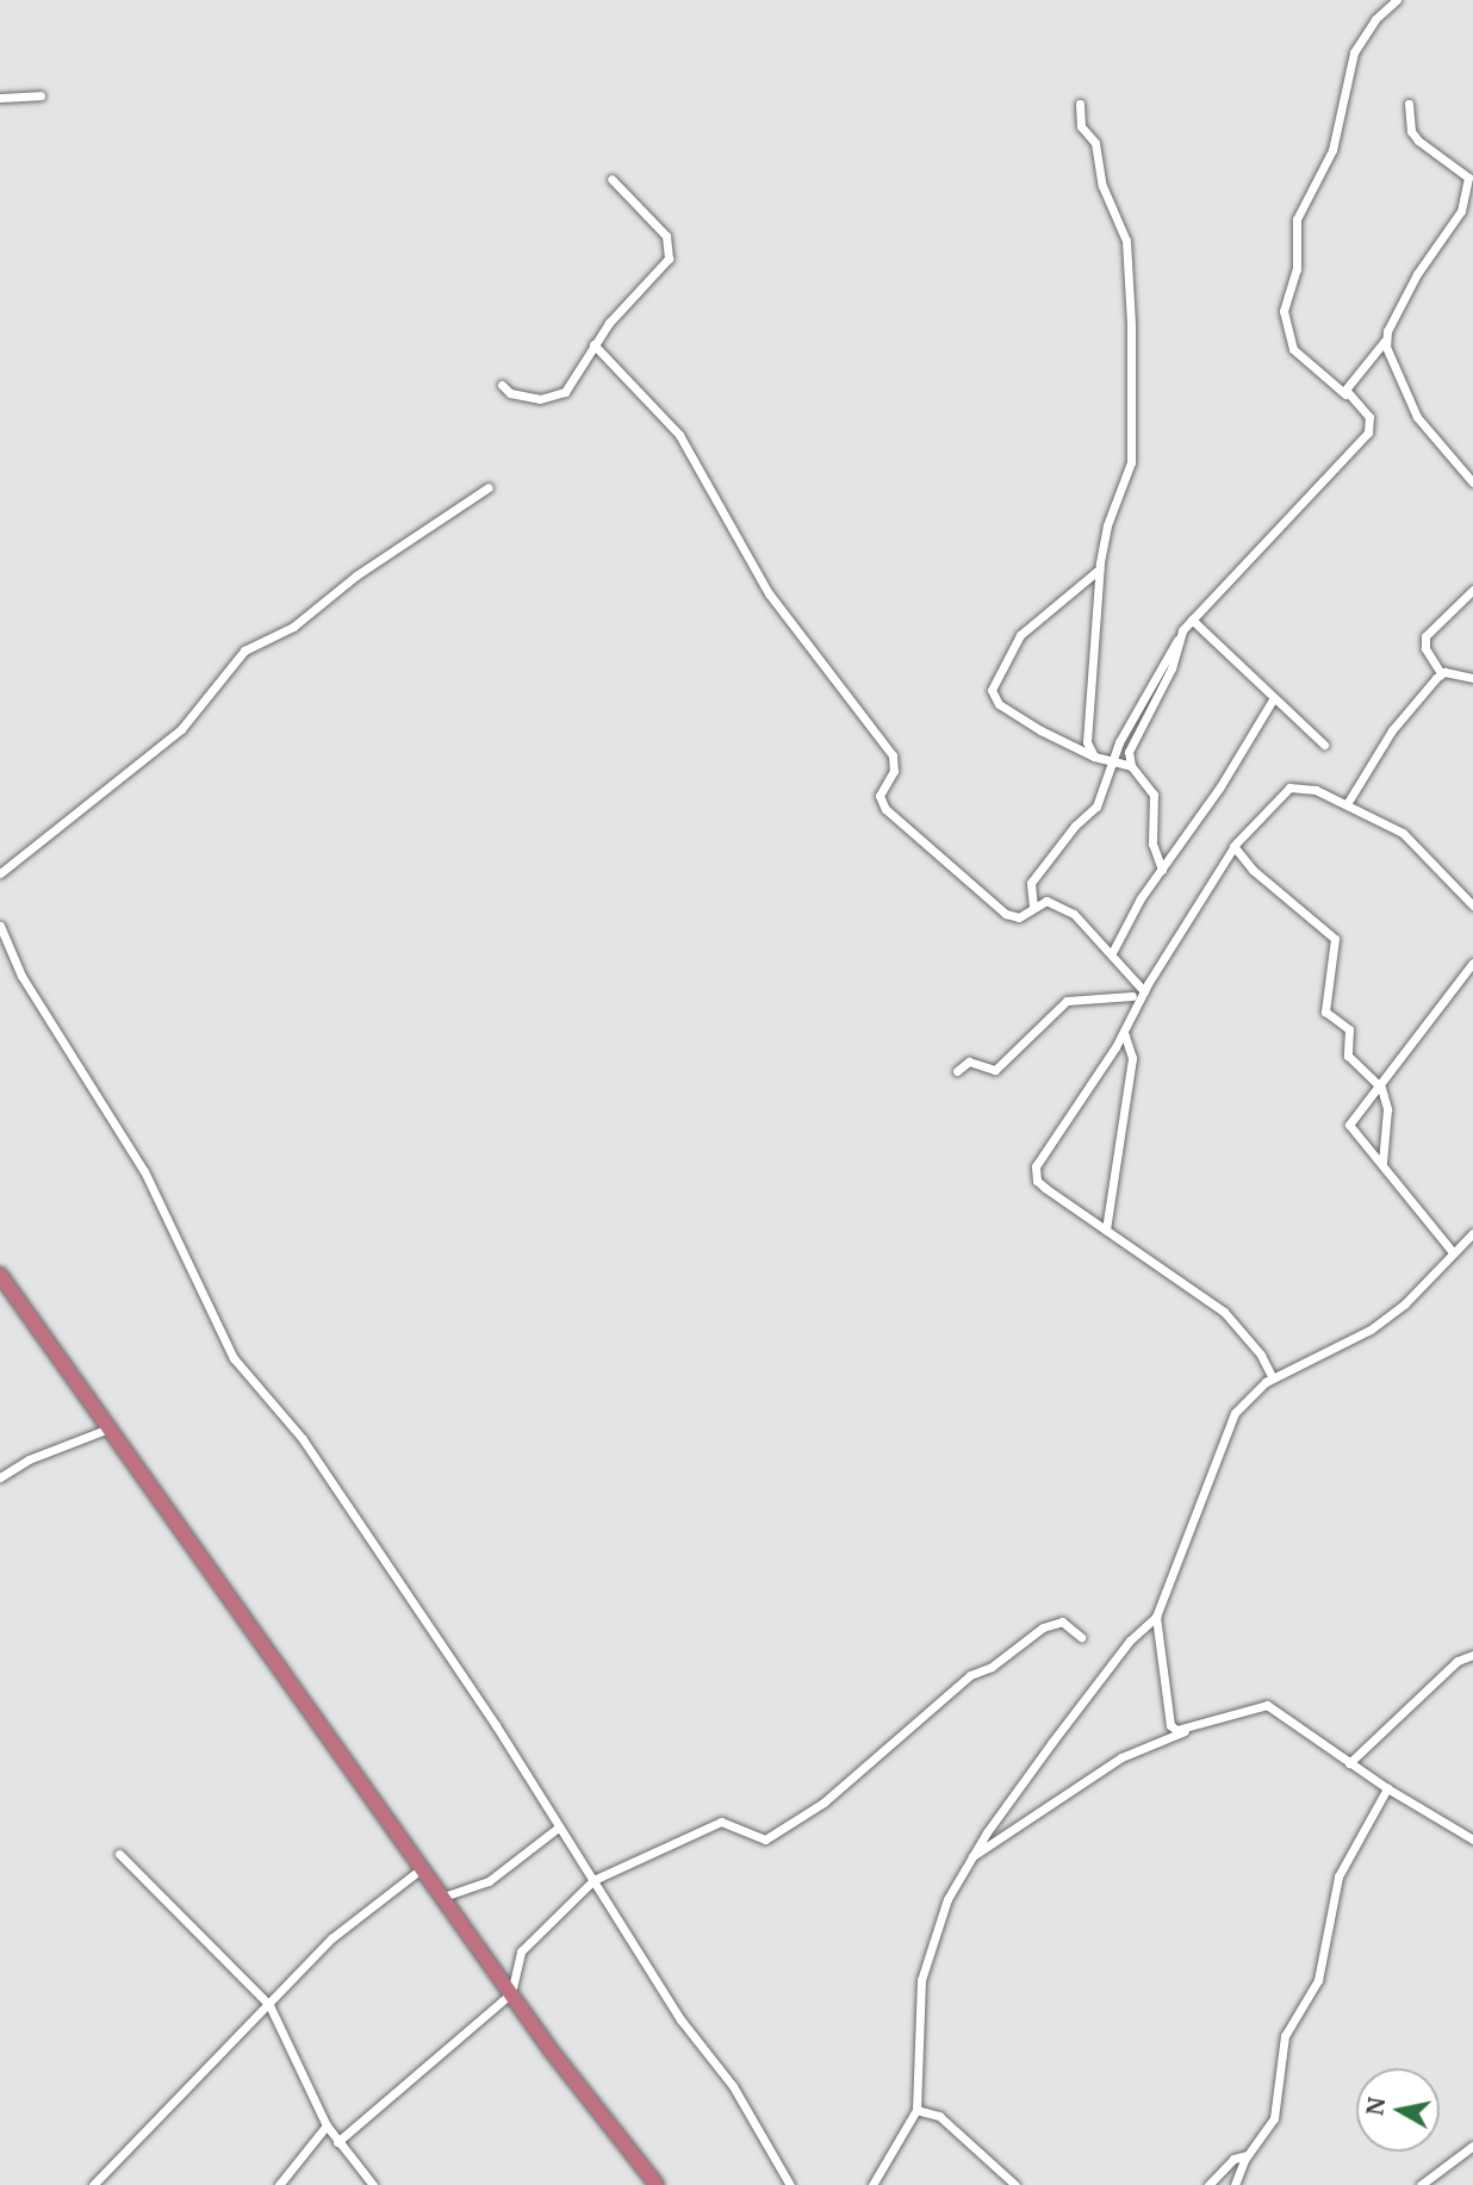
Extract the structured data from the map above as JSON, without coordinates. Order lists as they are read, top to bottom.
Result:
{
  "north": "left"
}
